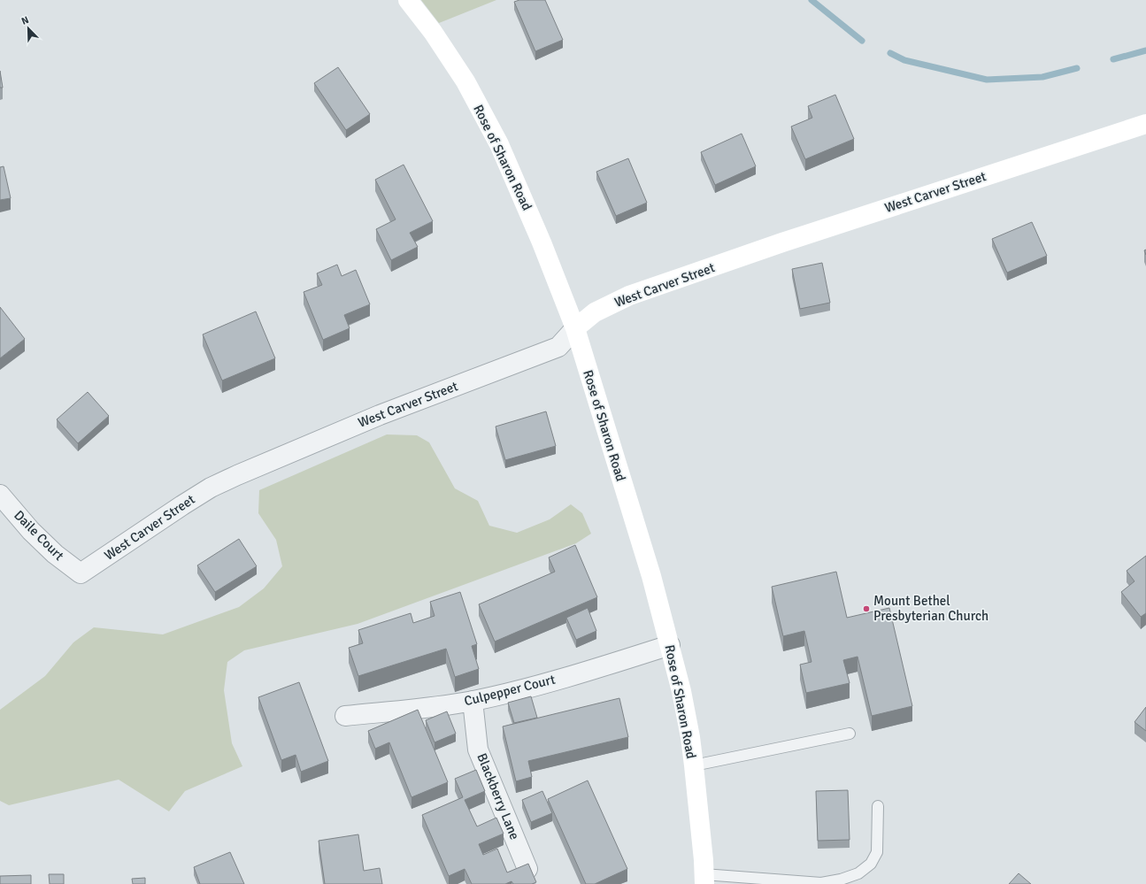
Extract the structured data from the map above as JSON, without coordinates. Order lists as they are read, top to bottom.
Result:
{
  "streets": {
    "street": [
      "Rose of Sharon Road",
      "West Carver Street",
      "Daile Court",
      "Culpepper Court",
      "Blackberry Lane"
    ]
  },
  "crossings": [
    ["Rose of Sharon Road", "West Carver Street"],
    ["Rose of Sharon Road", "Culpepper Court"],
    ["West Carver Street", "Daile Court"],
    ["Culpepper Court", "Blackberry Lane"]
  ],
  "places": ["Mount Bethel Presbyterian Church"],
  "north": "top left"
}
